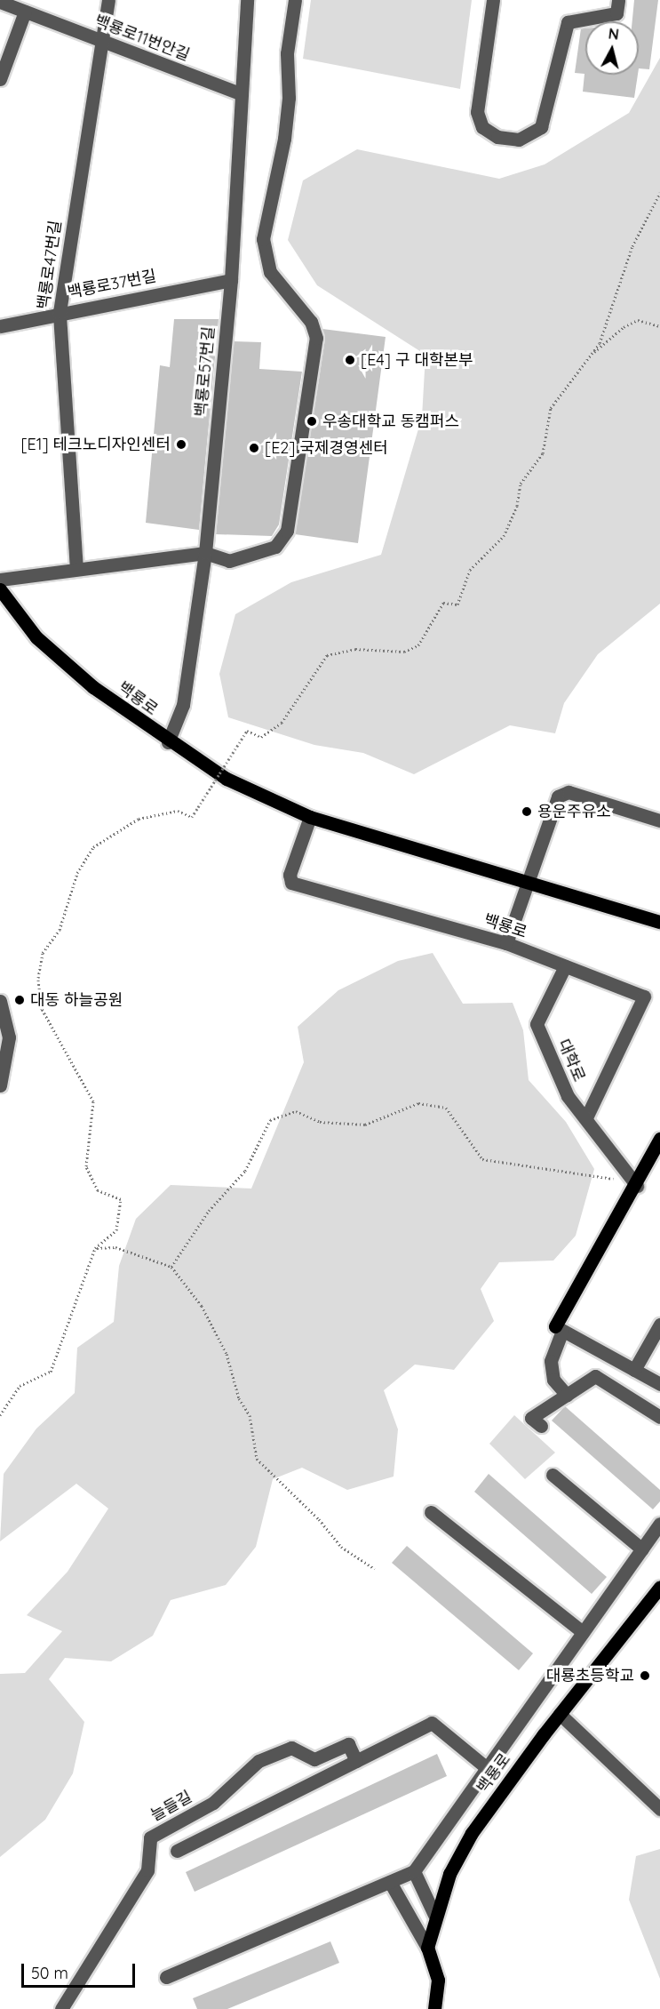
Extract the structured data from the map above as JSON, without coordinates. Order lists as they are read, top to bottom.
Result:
{
  "streets": {
    "main road": ["백룡로"],
    "street": [
      "백룡로11번안길",
      "백룡로47번길",
      "백룡로37번길",
      "백룡로57번길",
      "대학로",
      "늘들길"
    ]
  },
  "crossings": [
    ["백룡로11번안길", "백룡로47번길"],
    ["백룡로11번안길", "백룡로57번길"],
    ["백룡로47번길", "백룡로37번길"],
    ["백룡로37번길", "백룡로57번길"],
    ["백룡로57번길", "백룡로"],
    ["백룡로", "대학로"]
  ],
  "places": [
    "[E4] 구 대학본부",
    "우송대학교 동캠퍼스",
    "[E1] 테크노디자인센터",
    "[E2] 국제경영센터",
    "용운주유소",
    "대동 하늘공원",
    "대룡초등학교"
  ],
  "scale_bar": "50 m",
  "north": "top"
}
